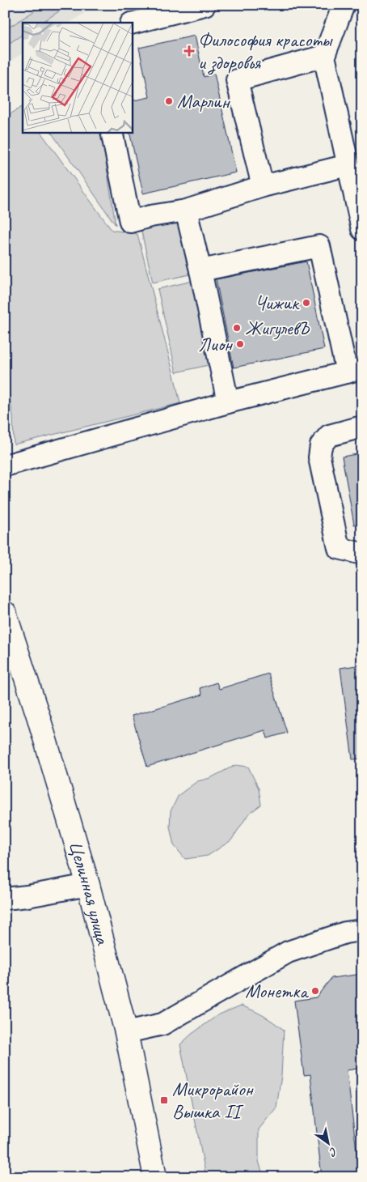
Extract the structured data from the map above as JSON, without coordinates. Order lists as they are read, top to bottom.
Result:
{
  "streets": {
    "main road": ["Целинная улица"]
  },
  "places": {
    "health": ["Философия красоты и здоровья"],
    "other": [
      "Марлин",
      "Чижик",
      "ЖигулевЪ",
      "Лион",
      "Монетка"
    ],
    "transit": ["Микрорайон Вышка II"]
  },
  "north": "bottom right"
}
